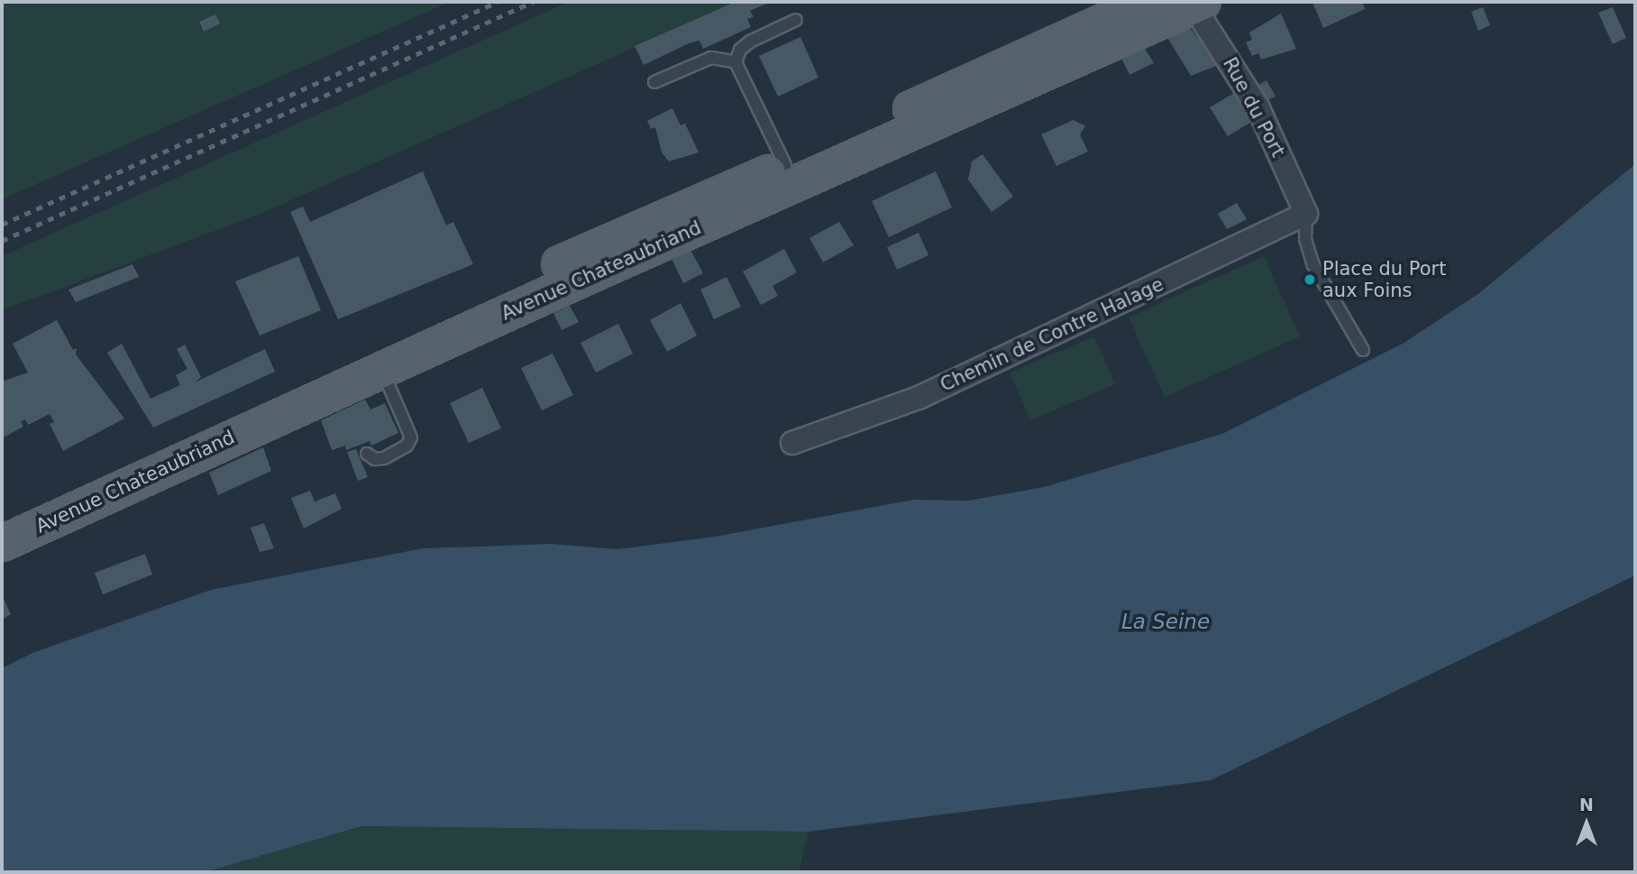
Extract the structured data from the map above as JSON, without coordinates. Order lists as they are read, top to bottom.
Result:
{
  "streets": {
    "main road": ["Avenue Chateaubriand"],
    "street": ["Rue du Port", "Chemin de Contre Halage"]
  },
  "crossings": [
    ["Rue du Port", "Avenue Chateaubriand"],
    ["Rue du Port", "Chemin de Contre Halage"]
  ],
  "water": ["La Seine"],
  "places": ["Place du Port aux Foins"],
  "north": "top"
}
